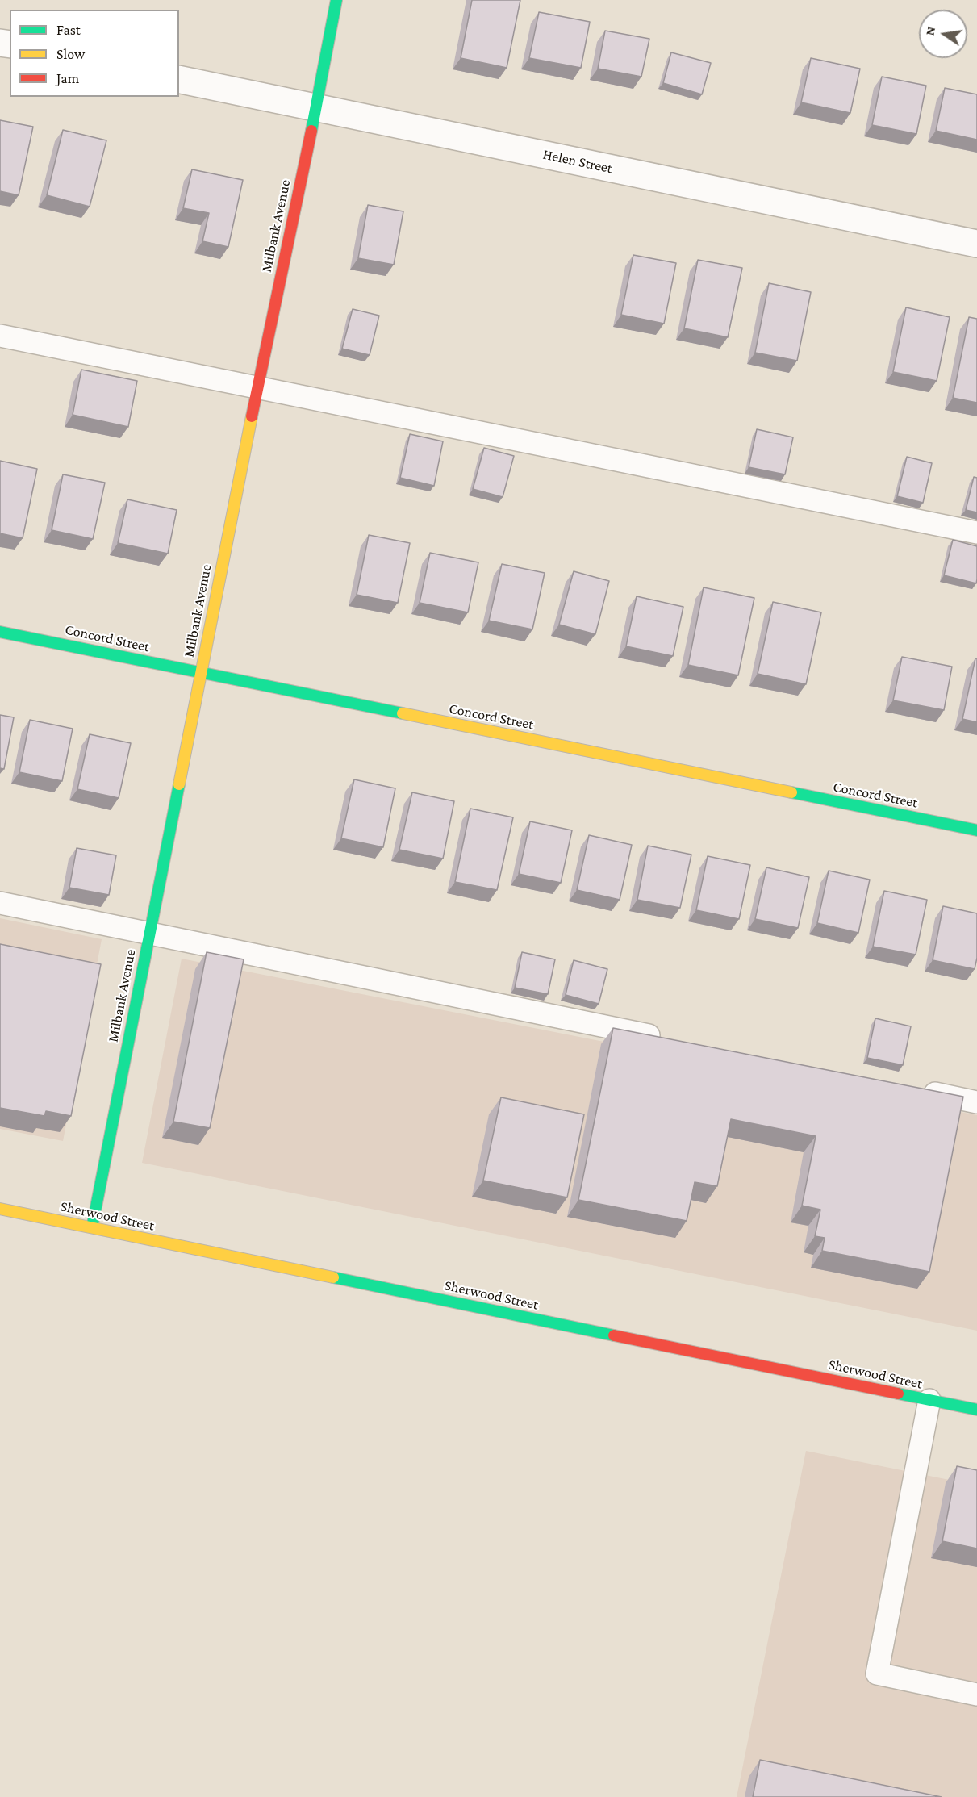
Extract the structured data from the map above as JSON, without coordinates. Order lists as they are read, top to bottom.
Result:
{
  "streets": {
    "street": [
      "Helen Street",
      "Milbank Avenue",
      "Concord Street",
      "Sherwood Street"
    ]
  },
  "crossings": [
    ["Helen Street", "Milbank Avenue"],
    ["Milbank Avenue", "Concord Street"],
    ["Milbank Avenue", "Sherwood Street"]
  ],
  "legend": ["Fast", "Slow", "Jam"],
  "north": "left"
}
